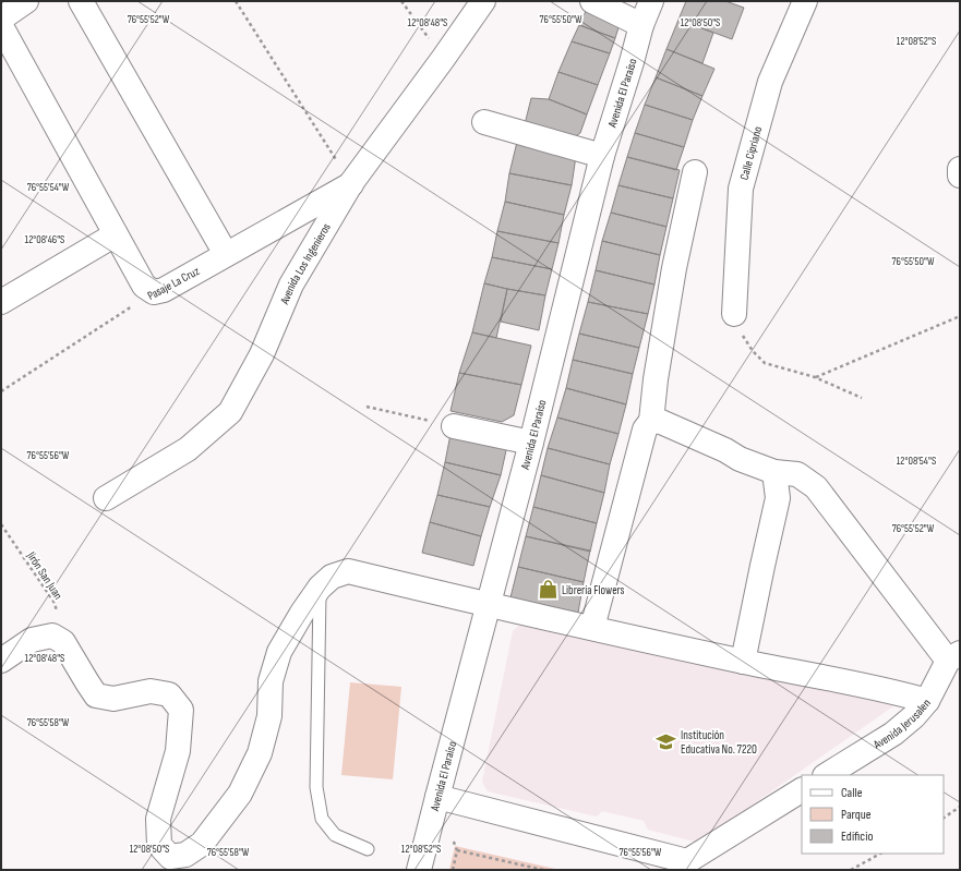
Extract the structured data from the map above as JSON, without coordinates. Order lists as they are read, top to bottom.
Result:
{
  "streets": {
    "street": [
      "Avenida El Paraíso",
      "Calle Cipriano",
      "Avenida Los Ingenieros",
      "Pasaje La Cruz",
      "Avenida Jerusalen"
    ],
    "path": ["Jirón San Juan"]
  },
  "crossings": [
    ["Avenida Los Ingenieros", "Pasaje La Cruz"]
  ],
  "places": {
    "shop": ["Librería Flowers"],
    "school or university": ["Institución Educativa No. 7220"]
  },
  "legend": ["Calle", "Parque", "Edificio"],
  "coordinates": [
    "76°55'52\"W",
    "76°55'50\"W",
    "12°08'48\"S",
    "12°08'50\"S",
    "12°08'52\"S",
    "76°55'54\"W",
    "12°08'46\"S",
    "76°55'56\"W",
    "12°08'54\"S",
    "76°55'58\"W"
  ]
}
